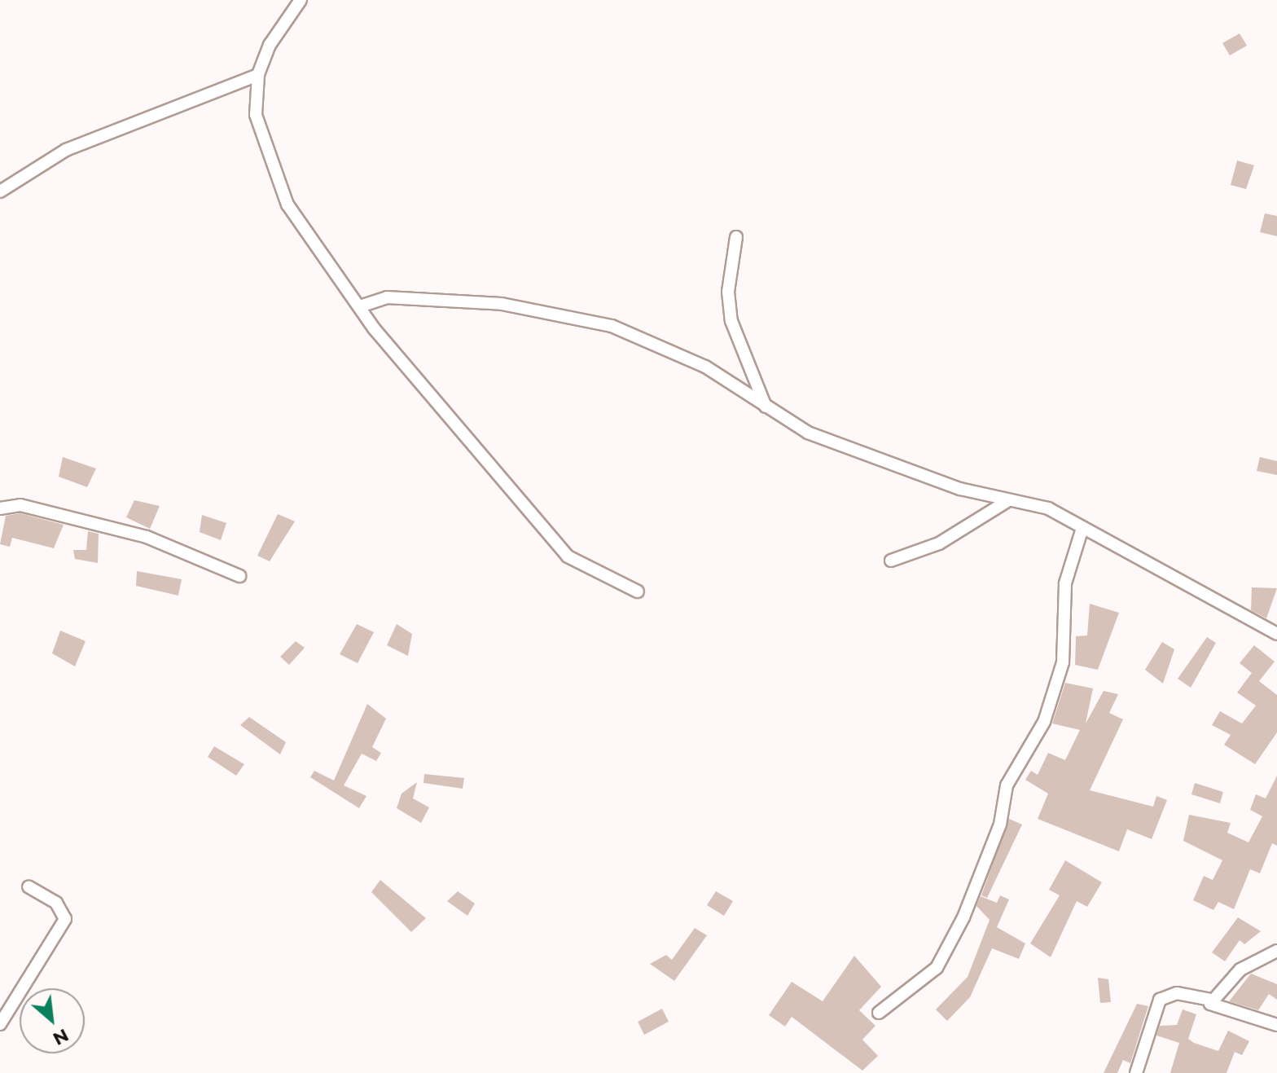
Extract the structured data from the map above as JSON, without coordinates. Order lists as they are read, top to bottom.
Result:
{
  "north": "bottom right"
}
